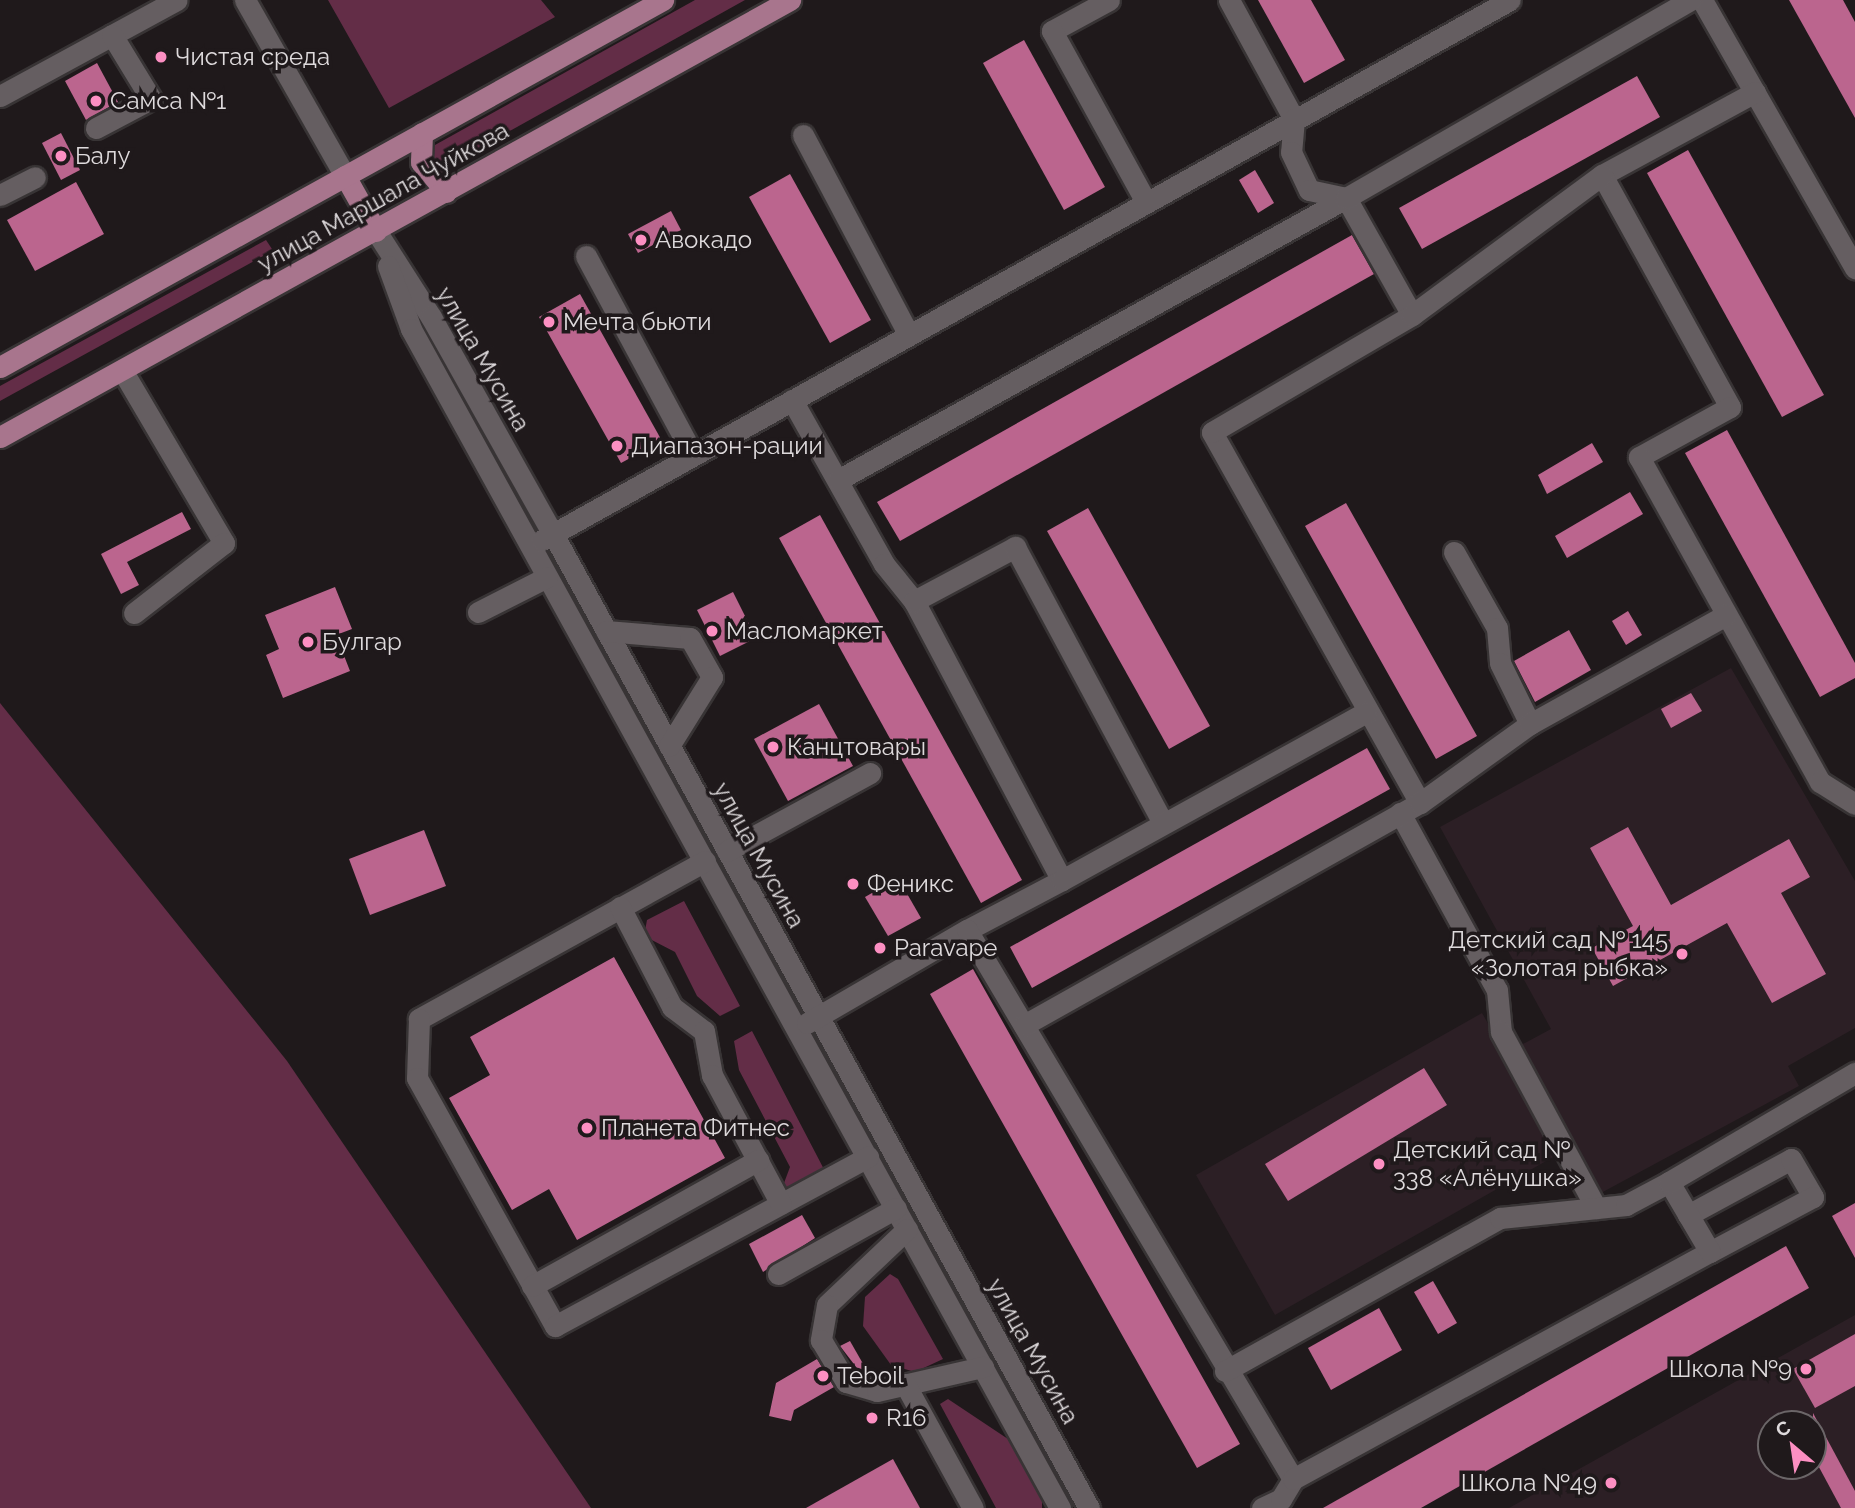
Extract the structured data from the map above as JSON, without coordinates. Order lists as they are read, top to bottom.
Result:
{
  "streets": {
    "main road": ["улица Маршала Чуйкова", "улица Мусина"]
  },
  "crossings": [
    ["улица Маршала Чуйкова", "улица Мусина"]
  ],
  "places": [
    "Чистая среда",
    "Самса №1",
    "Балу",
    "Авокадо",
    "Мечта бьюти",
    "Диапазон-рации",
    "Масломаркет",
    "Булгар",
    "Канцтовары",
    "Феникс",
    "Paravape",
    "Детский сад № 145 «Золотая рыбка»",
    "Планета Фитнес",
    "Детский сад № 338 «Алёнушка»",
    "Школа №9",
    "Teboil",
    "R16",
    "Школа №49"
  ],
  "north": "top left"
}
